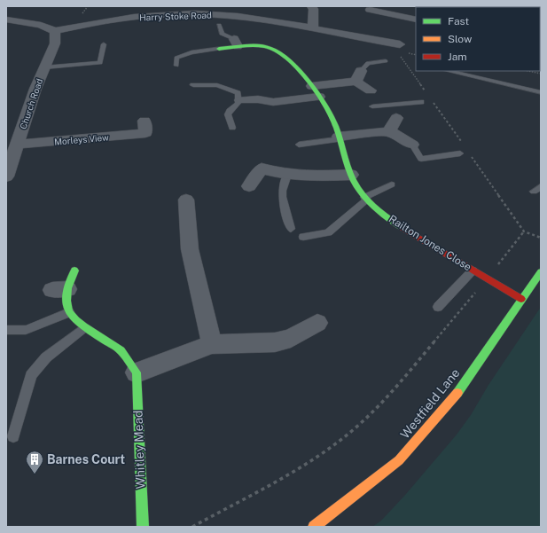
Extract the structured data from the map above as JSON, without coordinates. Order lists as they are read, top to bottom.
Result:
{
  "streets": {
    "street": [
      "Harry Stoke Road",
      "Church Road",
      "Morleys View",
      "Railton Jones Close",
      "Westfield Lane",
      "Whitley Mead"
    ]
  },
  "crossings": [
    ["Harry Stoke Road", "Church Road"],
    ["Church Road", "Morleys View"],
    ["Railton Jones Close", "Westfield Lane"]
  ],
  "places": {
    "building": ["Barnes Court"]
  },
  "legend": ["Fast", "Slow", "Jam"]
}
